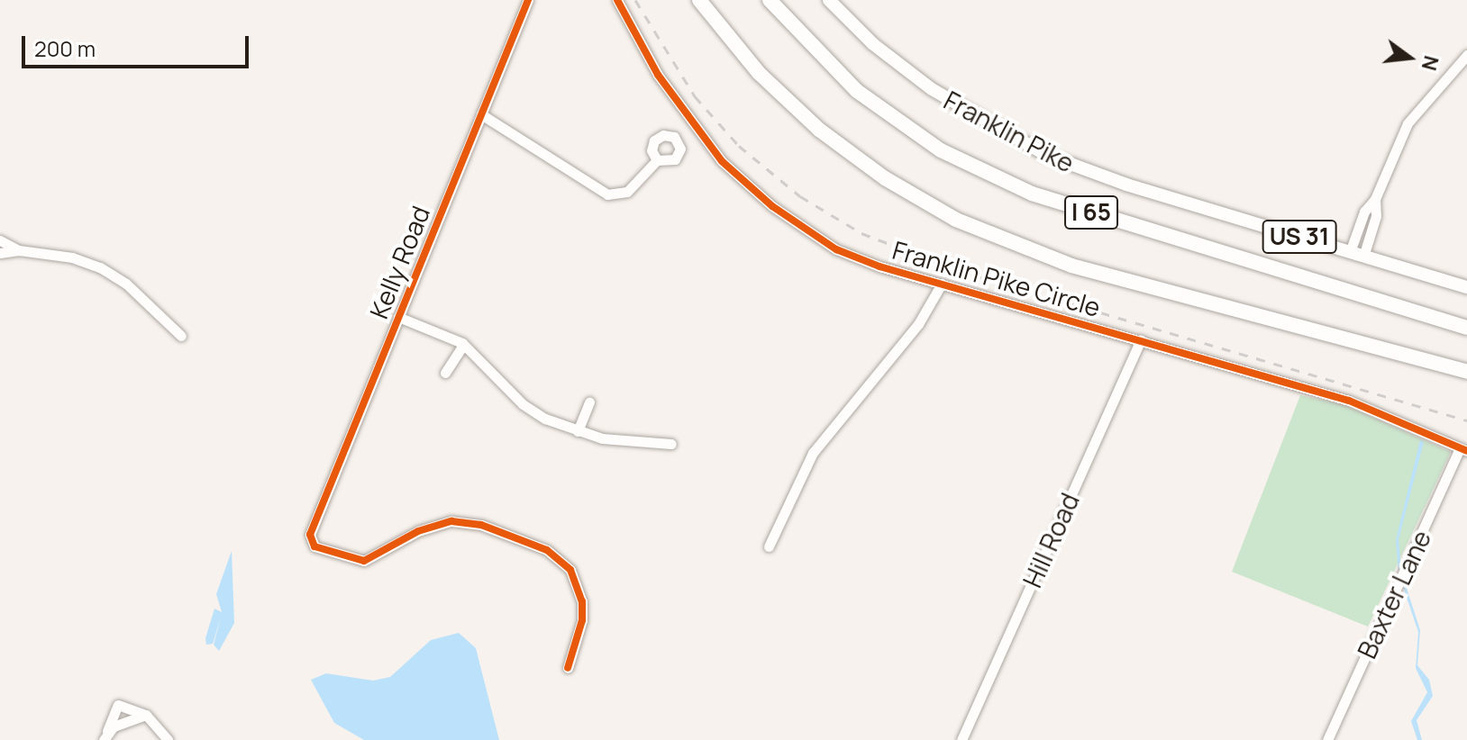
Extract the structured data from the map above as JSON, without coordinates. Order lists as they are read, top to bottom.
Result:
{
  "streets": {
    "highway": ["I 65"],
    "main road": ["Franklin Pike", "US 31"],
    "street": [
      "Kelly Road",
      "Franklin Pike Circle",
      "Hill Road",
      "Baxter Lane"
    ]
  },
  "crossings": [
    ["Franklin Pike Circle", "Hill Road"],
    ["Franklin Pike Circle", "Baxter Lane"]
  ],
  "scale_bar": "200 m",
  "north": "right"
}
